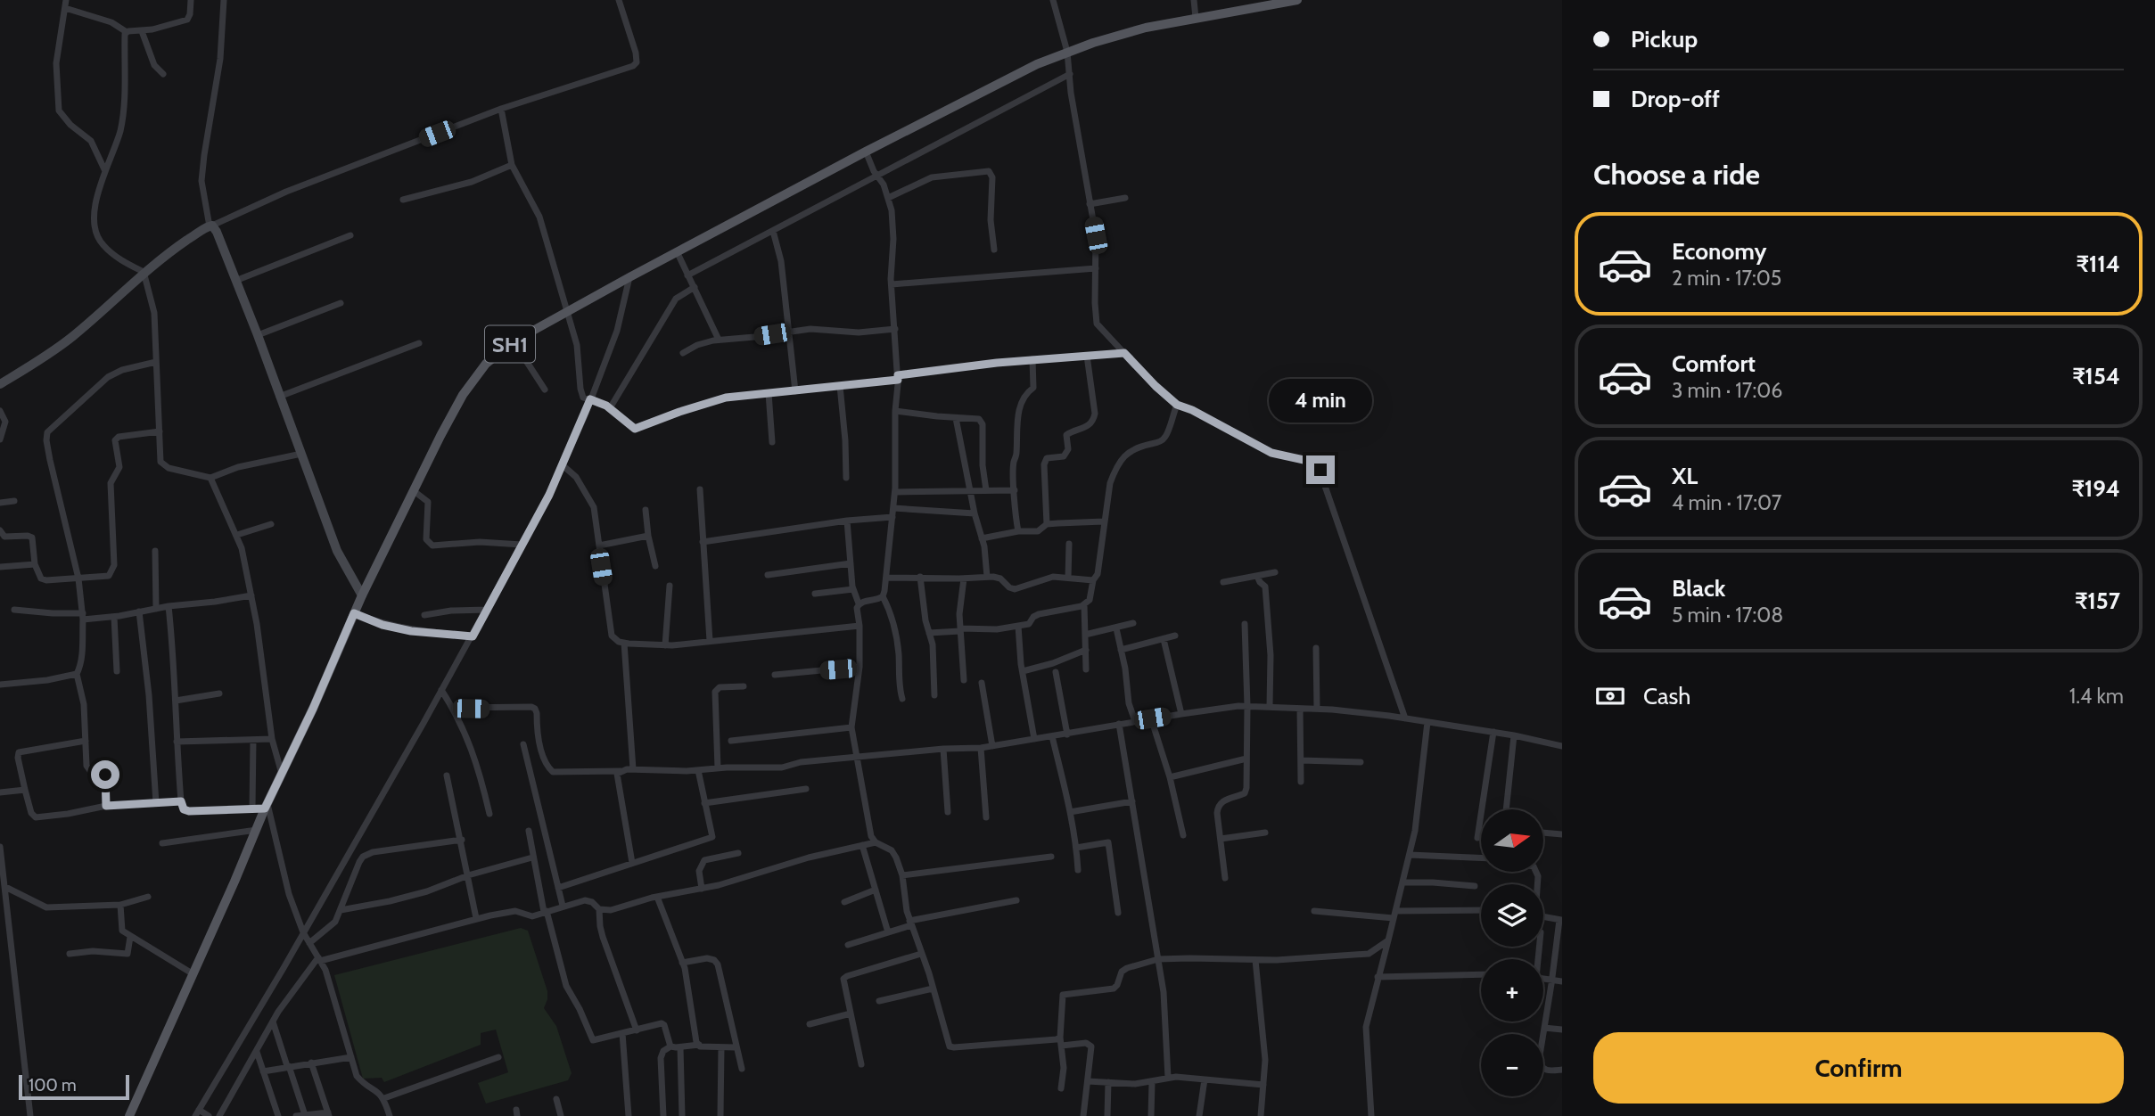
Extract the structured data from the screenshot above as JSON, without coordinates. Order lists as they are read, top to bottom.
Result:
{
  "streets": {
    "main road": ["SH1"]
  },
  "scale_bar": "100 m",
  "north": "right",
  "page": {
    "banner": ["Pickup", "Drop-off"],
    "heading": "Choose a ride",
    "list": [
      {
        "name": "Economy",
        "note": "2 min · 17:05",
        "value": "₹114"
      },
      {
        "name": "Comfort",
        "note": "3 min · 17:06",
        "value": "₹154"
      },
      {
        "name": "XL",
        "note": "4 min · 17:07",
        "value": "₹194"
      },
      {
        "name": "Black",
        "note": "5 min · 17:08",
        "value": "₹157"
      }
    ],
    "bubble": "4 min",
    "pay": ["Cash", "1.4 km"],
    "map_buttons": ["+", "−"],
    "buttons": "Confirm",
    "scale": "100 m"
  }
}
